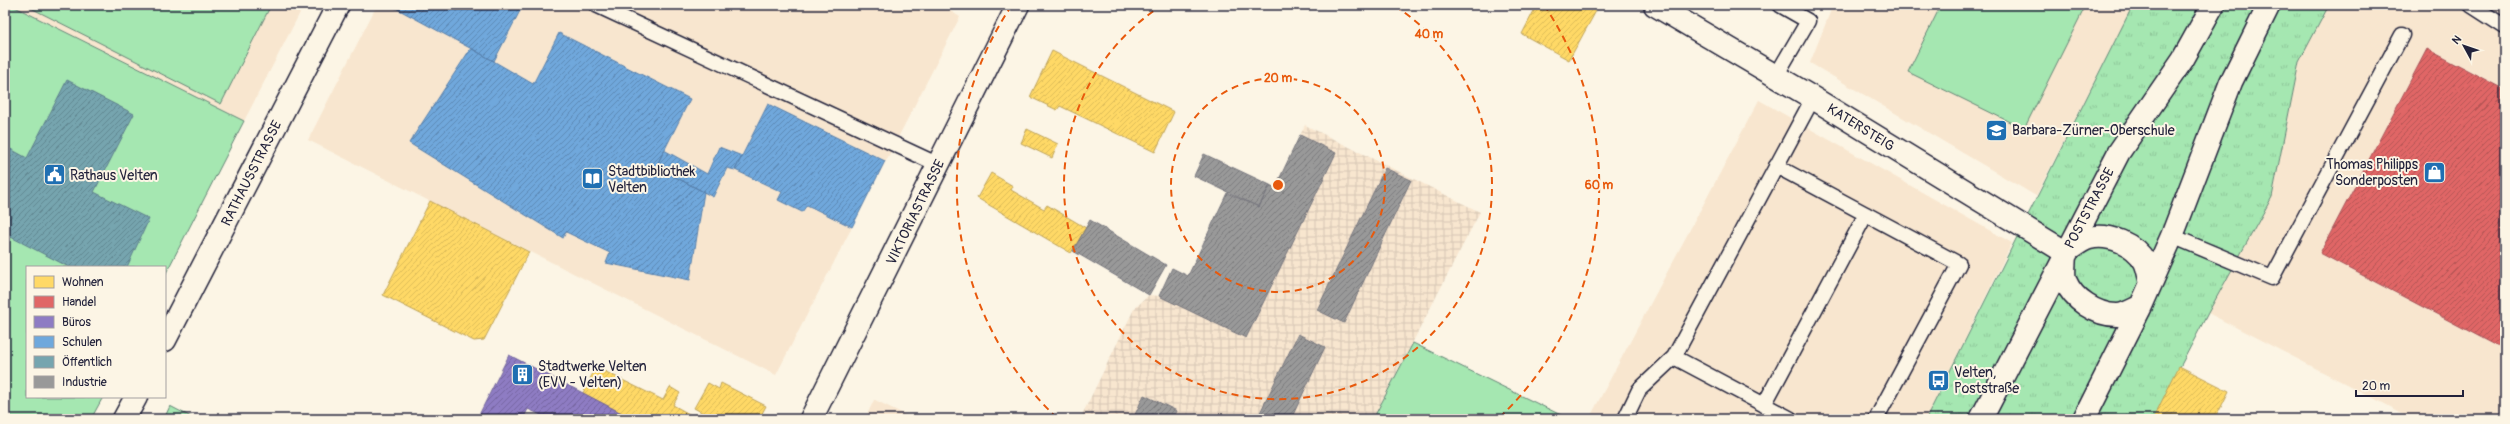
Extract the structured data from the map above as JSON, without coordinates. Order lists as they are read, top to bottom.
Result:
{
  "streets": {
    "street": [
      "KATERSTEIG",
      "RATHAUSSTRASSE",
      "POSTSTRASSE",
      "VIKTORIASTRASSE"
    ]
  },
  "crossings": [
    ["KATERSTEIG", "POSTSTRASSE"]
  ],
  "places": {
    "school or university": ["Barbara-Zürner-Oberschule"],
    "shop": ["Thomas Philipps Sonderposten"],
    "public building": ["Rathaus Velten"],
    "library": ["Stadtbibliothek Velten"],
    "building": ["Stadtwerke Velten (EVV - Velten)"],
    "bus stop": ["Velten, Poststraße"]
  },
  "legend": [
    "Wohnen",
    "Handel",
    "Büros",
    "Schulen",
    "Öffentlich",
    "Industrie"
  ],
  "scale_bar": "20 m",
  "north": "top left",
  "rings": ["40 m", "20 m", "60 m"]
}
